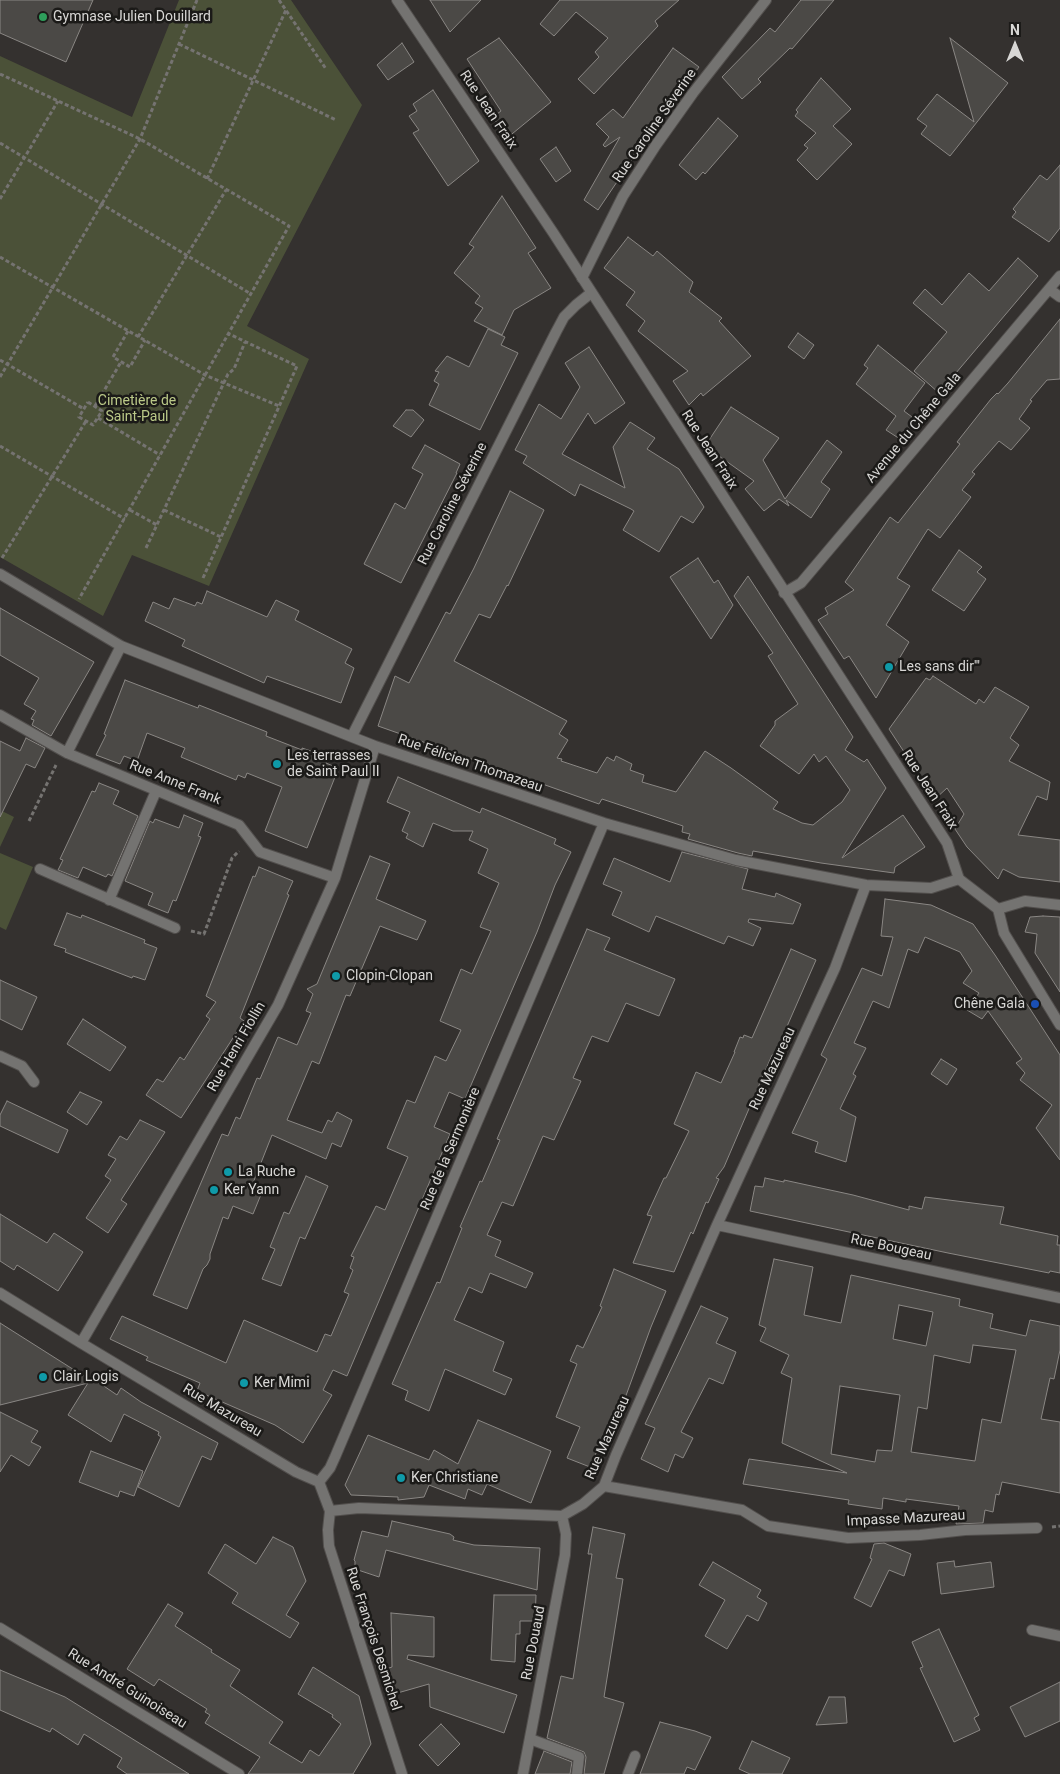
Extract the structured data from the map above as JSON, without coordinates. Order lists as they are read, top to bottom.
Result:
{
  "streets": {
    "street": [
      "Rue Jean Fraix",
      "Rue Caroline Séverine",
      "Avenue du Chêne Gala",
      "Rue Félicien Thomazeau",
      "Rue Anne Frank",
      "Rue Henri Fiollin",
      "Rue Mazureau",
      "Rue de la Sermonière",
      "Rue Bougeau",
      "Impasse Mazureau",
      "Rue François Desmichel",
      "Rue Douaud",
      "Rue André Guinoiseau"
    ]
  },
  "crossings": [
    ["Rue Jean Fraix", "Rue Caroline Séverine"],
    ["Rue Jean Fraix", "Avenue du Chêne Gala"],
    ["Rue Jean Fraix", "Rue Félicien Thomazeau"],
    ["Rue Caroline Séverine", "Rue Félicien Thomazeau"],
    ["Rue Félicien Thomazeau", "Rue Henri Fiollin"],
    ["Rue Félicien Thomazeau", "Rue Mazureau"],
    ["Rue Félicien Thomazeau", "Rue de la Sermonière"],
    ["Rue Anne Frank", "Rue Henri Fiollin"],
    ["Rue Henri Fiollin", "Rue Mazureau"],
    ["Rue Mazureau", "Rue de la Sermonière"],
    ["Rue Mazureau", "Rue Bougeau"],
    ["Rue Mazureau", "Impasse Mazureau"],
    ["Rue Mazureau", "Rue Douaud"]
  ],
  "parks": ["Cimetière de Saint-Paul"],
  "places": [
    "Gymnase Julien Douillard",
    "Les sans dir'''",
    "Les terrasses de Saint Paul II",
    "Clopin-Clopan",
    "Chêne Gala",
    "La Ruche",
    "Ker Yann",
    "Clair Logis",
    "Ker Mimi",
    "Ker Christiane"
  ],
  "north": "top"
}
